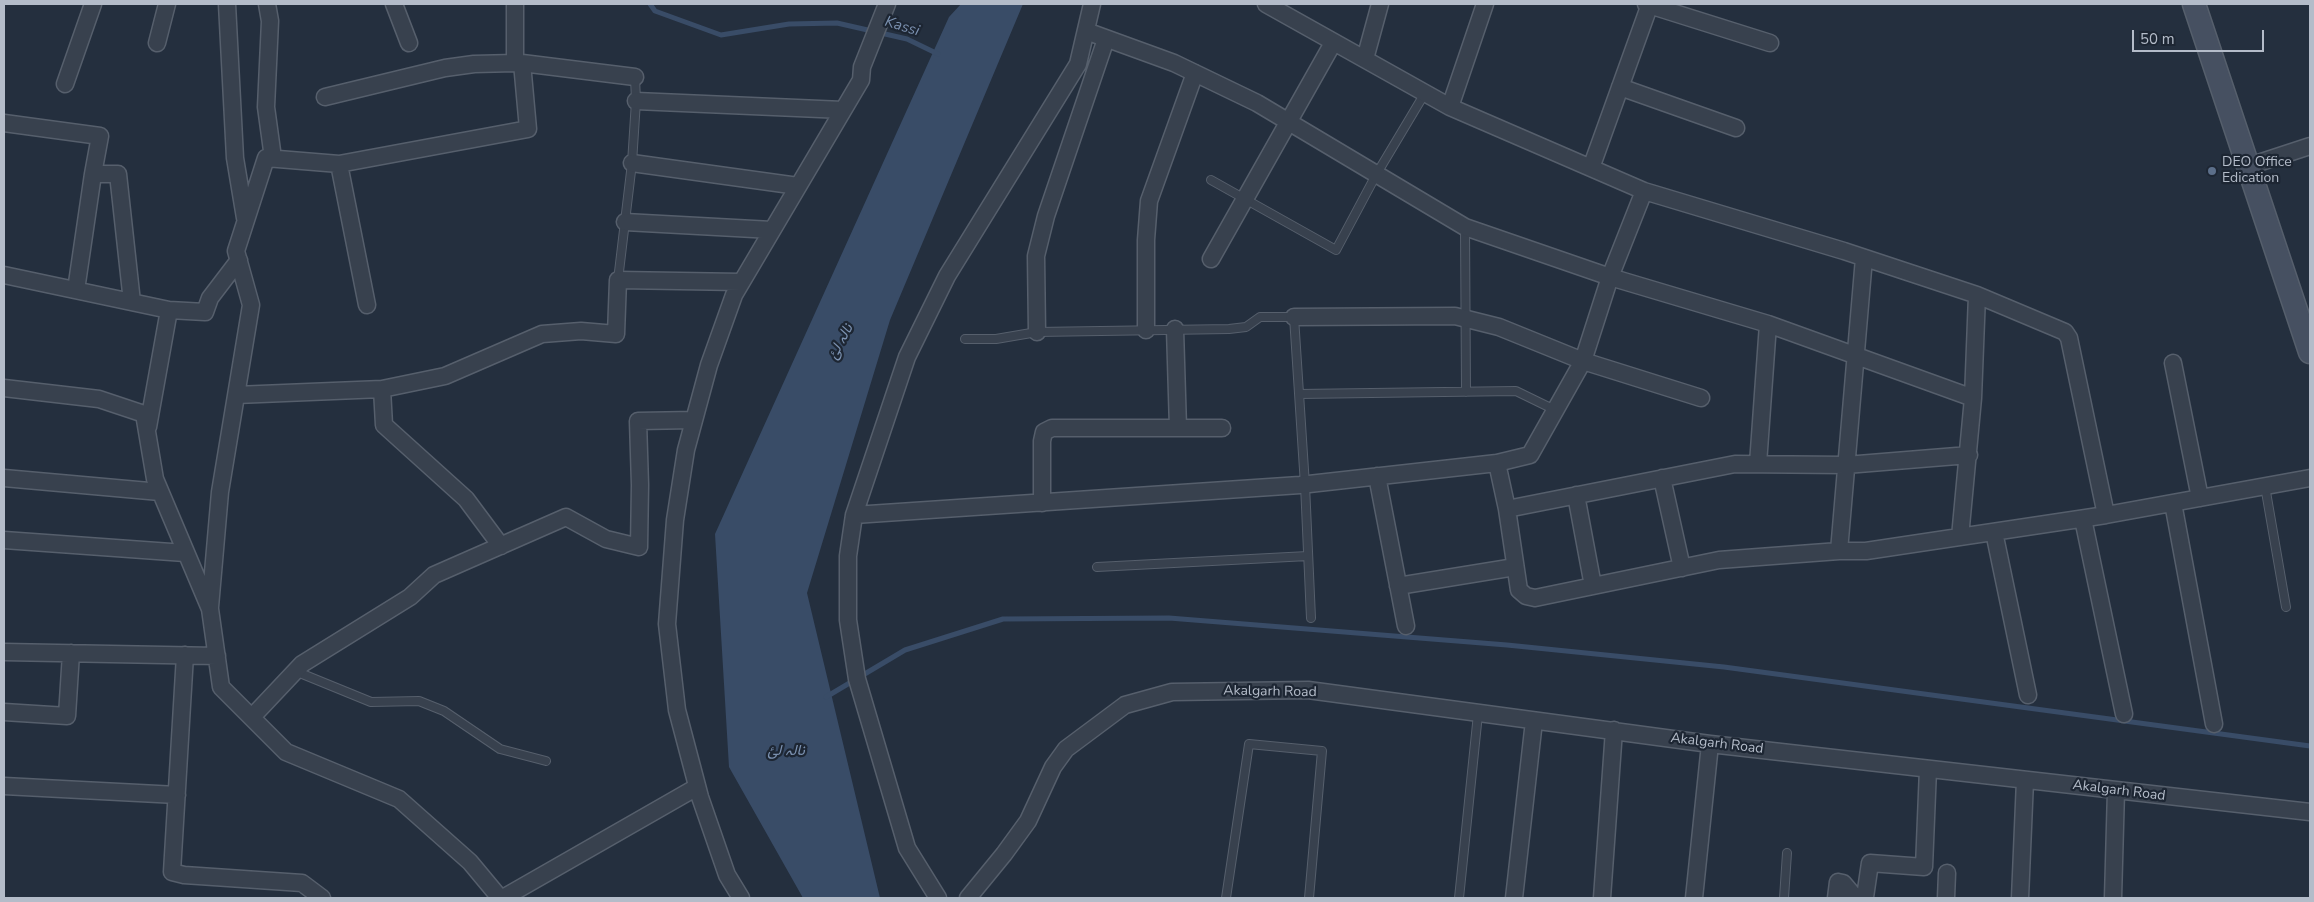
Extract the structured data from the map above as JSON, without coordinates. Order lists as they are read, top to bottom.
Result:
{
  "streets": {
    "street": ["Akalgarh Road"]
  },
  "water": ["Kassi", "نالہ لئ"],
  "places": ["DEO Office Edication"],
  "scale_bar": "50 m"
}
